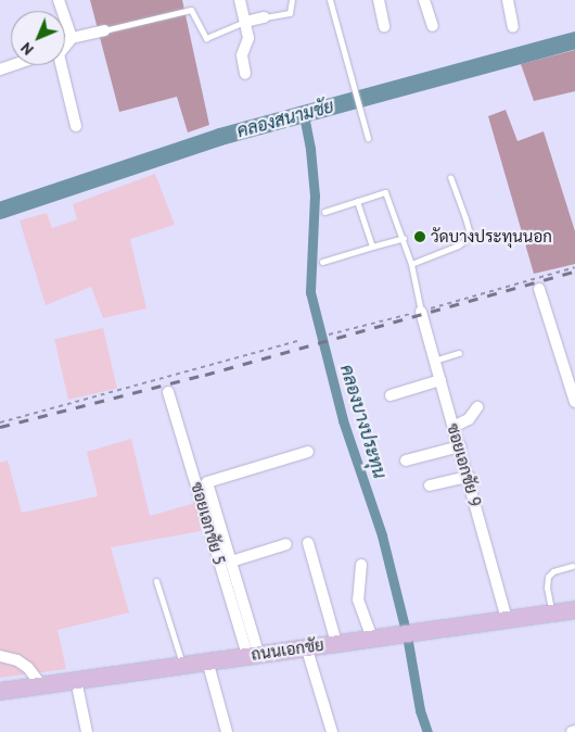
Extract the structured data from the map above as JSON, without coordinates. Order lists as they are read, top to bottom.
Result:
{
  "streets": {
    "main road": ["ถนนเอกชัย"],
    "street": ["ซอยเอกชัย 9", "ซอยเอกชัย 5"]
  },
  "crossings": [
    ["ซอยเอกชัย 9", "ถนนเอกชัย"],
    ["ซอยเอกชัย 5", "ถนนเอกชัย"]
  ],
  "water": ["คลองสนามชัย", "คลองบางประทุน"],
  "places": ["วัดบางประทุนนอก"],
  "north": "bottom left"
}
